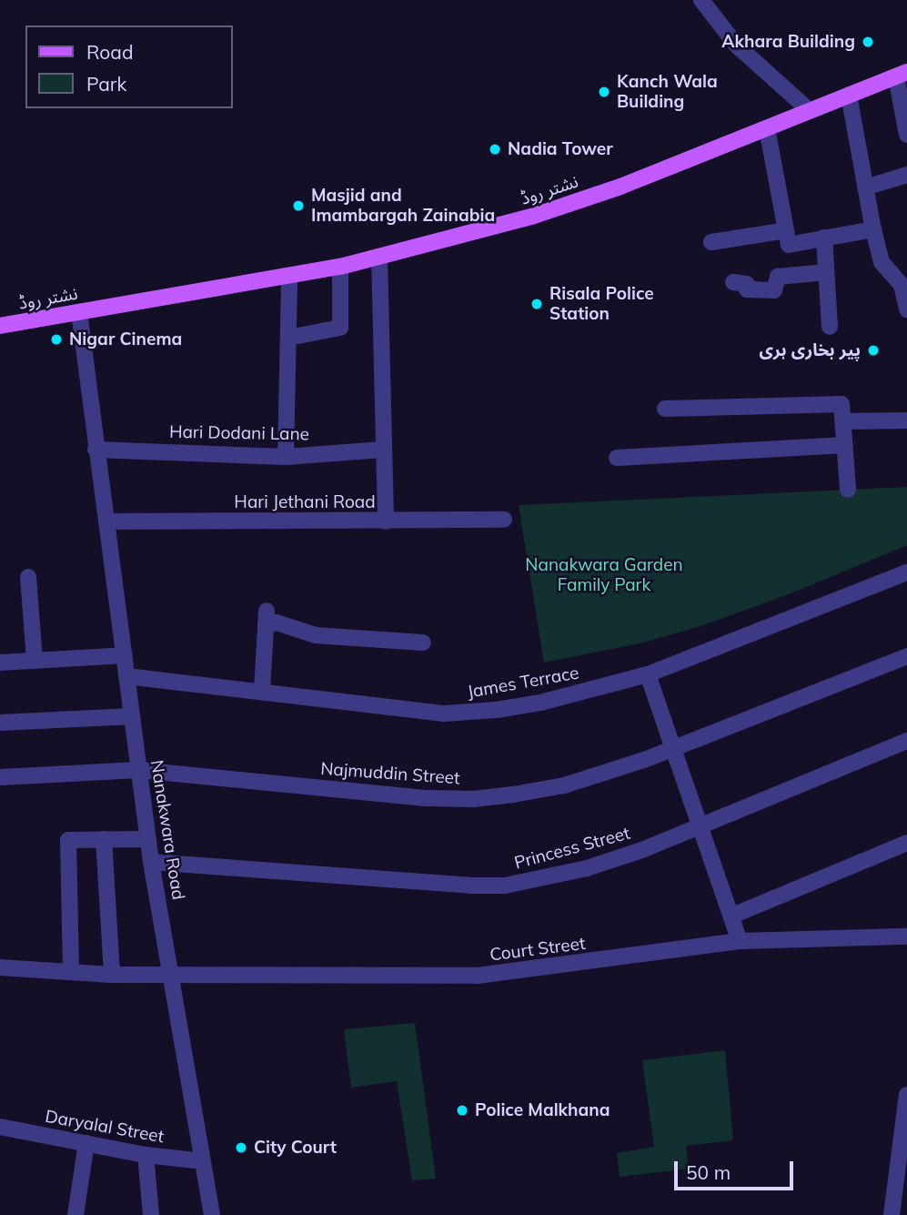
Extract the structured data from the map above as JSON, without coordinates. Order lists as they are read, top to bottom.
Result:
{
  "streets": {
    "main road": ["نشتر روڈ"],
    "street": [
      "Hari Dodani Lane",
      "Hari Jethani Road",
      "James Terrace",
      "Najmuddin Street",
      "Nanakwara Road",
      "Princess Street",
      "Court Street",
      "Daryalal Street"
    ]
  },
  "crossings": [
    ["نشتر روڈ", "Nanakwara Road"],
    ["Hari Dodani Lane", "Nanakwara Road"],
    ["Hari Jethani Road", "Nanakwara Road"],
    ["James Terrace", "Nanakwara Road"],
    ["Najmuddin Street", "Nanakwara Road"],
    ["Nanakwara Road", "Princess Street"],
    ["Nanakwara Road", "Court Street"],
    ["Nanakwara Road", "Daryalal Street"]
  ],
  "parks": ["Nanakwara Garden Family Park"],
  "places": [
    "Akhara Building",
    "Kanch Wala Building",
    "Nadia Tower",
    "Masjid and Imambargah Zainabia",
    "Risala Police Station",
    "Nigar Cinema",
    "پیر بخاری ہری",
    "Police Malkhana",
    "City Court"
  ],
  "legend": ["Road", "Park"],
  "scale_bar": "50 m"
}
